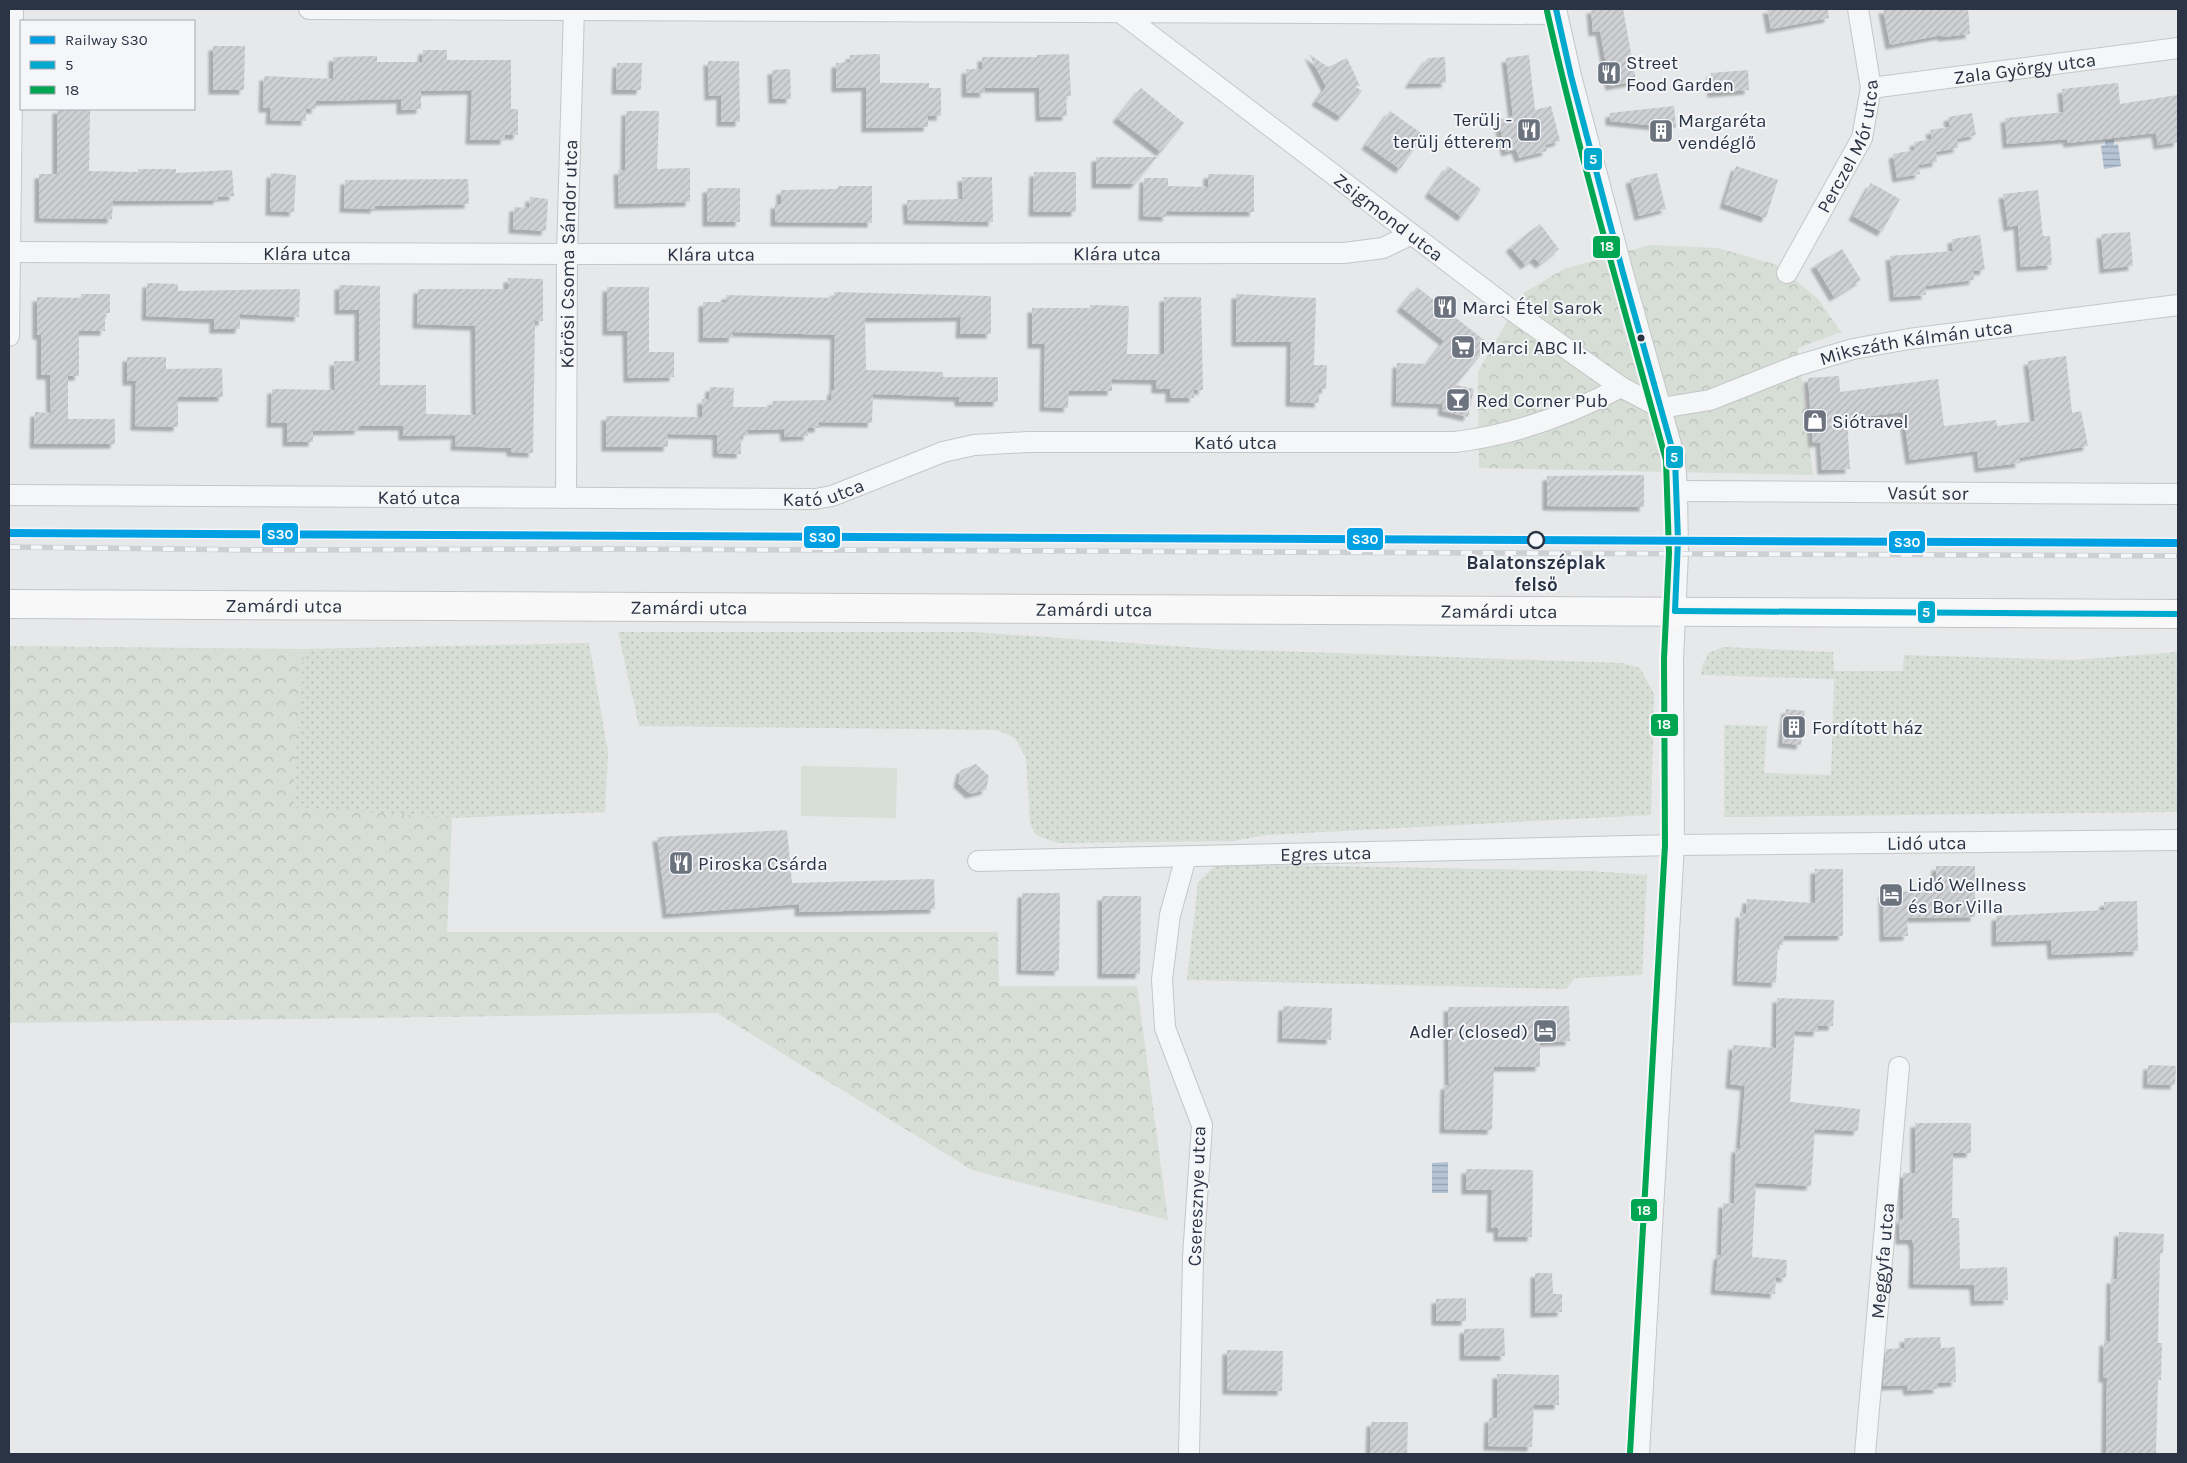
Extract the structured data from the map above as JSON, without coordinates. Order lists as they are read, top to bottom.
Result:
{
  "streets": {
    "main road": ["Zamárdi utca"],
    "street": [
      "Zala György utca",
      "Perczel Mór utca",
      "Zsigmond utca",
      "Klára utca",
      "Kőrösi Csoma Sándor utca",
      "Mikszáth Kálmán utca",
      "Kató utca",
      "Vasút sor",
      "Lidó utca",
      "Egres utca",
      "Cseresznye utca",
      "Meggyfa utca"
    ]
  },
  "crossings": [
    ["Zala György utca", "Perczel Mór utca"],
    ["Zsigmond utca", "Klára utca"],
    ["Zsigmond utca", "Mikszáth Kálmán utca"],
    ["Zsigmond utca", "Kató utca"],
    ["Klára utca", "Kőrösi Csoma Sándor utca"],
    ["Kőrösi Csoma Sándor utca", "Kató utca"],
    ["Lidó utca", "Egres utca"],
    ["Egres utca", "Cseresznye utca"]
  ],
  "places": {
    "restaurant": [
      "Street Food Garden",
      "Terülj - terülj étterem",
      "Marci Étel Sarok",
      "Piroska Csárda"
    ],
    "building": ["Margaréta vendéglő", "Fordított ház"],
    "supermarket": ["Marci ABC II."],
    "bar": ["Red Corner Pub"],
    "shop": ["Siótravel"],
    "other": ["Balatonszéplak felső"],
    "hotel": ["Lidó Wellness és Bor Villa", "Adler (closed)"]
  },
  "lines": ["transit line 5", "transit line 18", "rail line S30"],
  "legend": ["Railway S30", "5", "18"]
}
